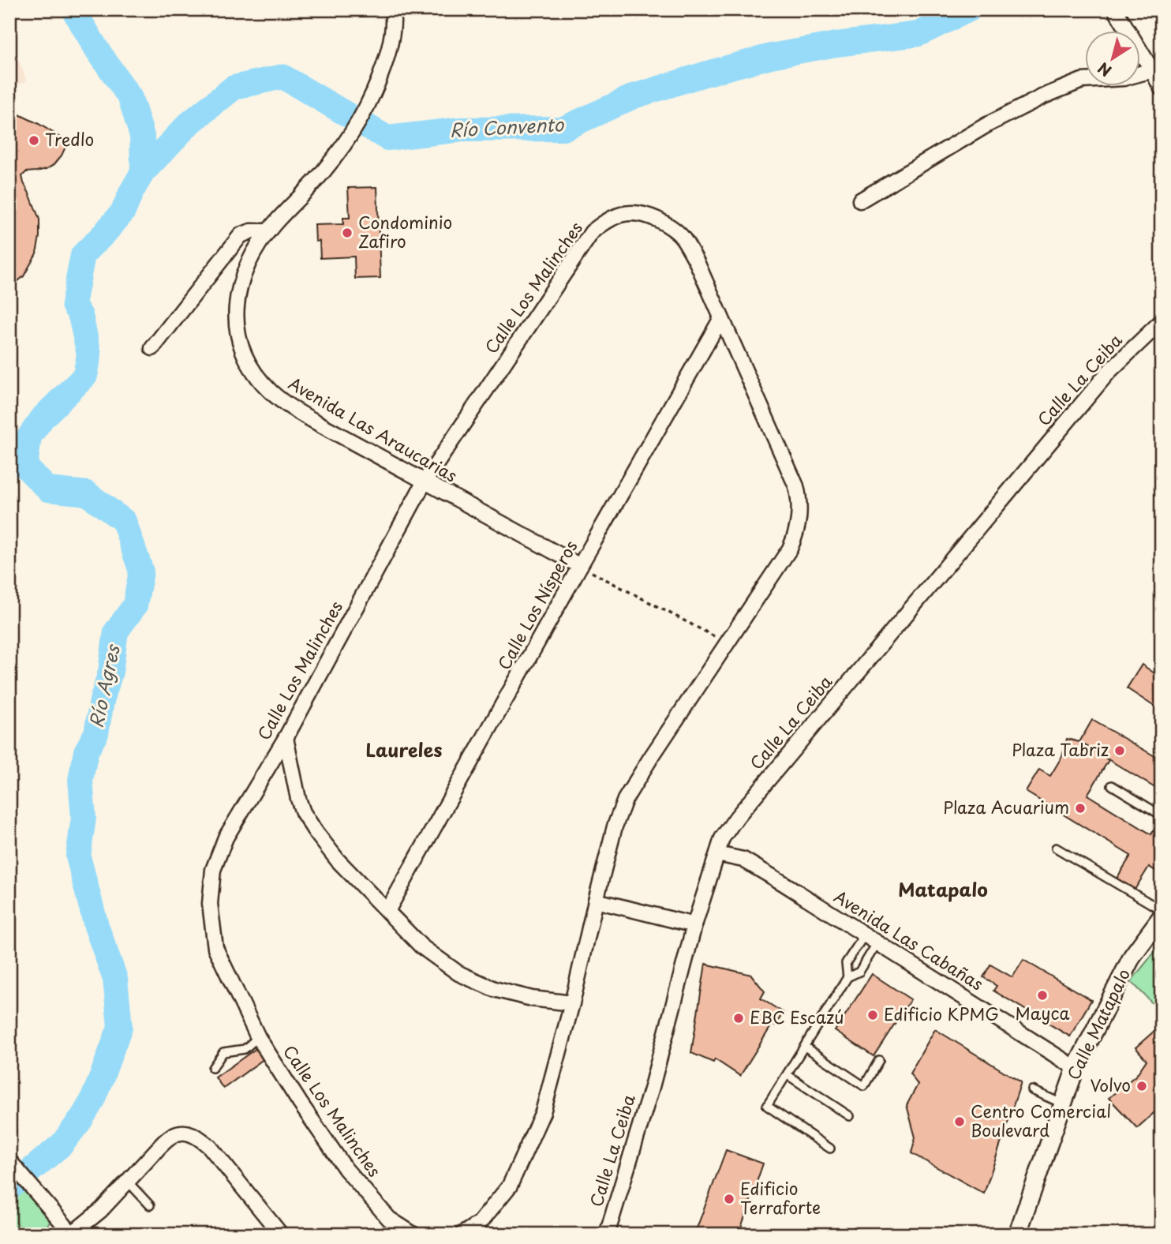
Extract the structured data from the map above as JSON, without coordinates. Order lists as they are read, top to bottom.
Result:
{
  "streets": {
    "street": [
      "Calle Los Malinches",
      "Calle La Ceiba",
      "Avenida Las Araucarias",
      "Calle Los Nísperos",
      "Avenida Las Cabañas",
      "Calle Matapalo"
    ]
  },
  "crossings": [
    ["Calle Los Malinches", "Avenida Las Araucarias"],
    ["Calle Los Malinches", "Calle Los Nísperos"],
    ["Calle La Ceiba", "Avenida Las Cabañas"],
    ["Avenida Las Araucarias", "Calle Los Nísperos"],
    ["Avenida Las Cabañas", "Calle Matapalo"]
  ],
  "districts": ["Laureles", "Matapalo"],
  "water": ["Río Convento", "Río Agres"],
  "places": [
    "Tredlo",
    "Condominio Zafiro",
    "Plaza Tabriz",
    "Plaza Acuarium",
    "Mayca",
    "Edificio KPMG",
    "EBC Escazú",
    "Volvo",
    "Centro Comercial Boulevard",
    "Edificio Terraforte"
  ],
  "north": "bottom left"
}
